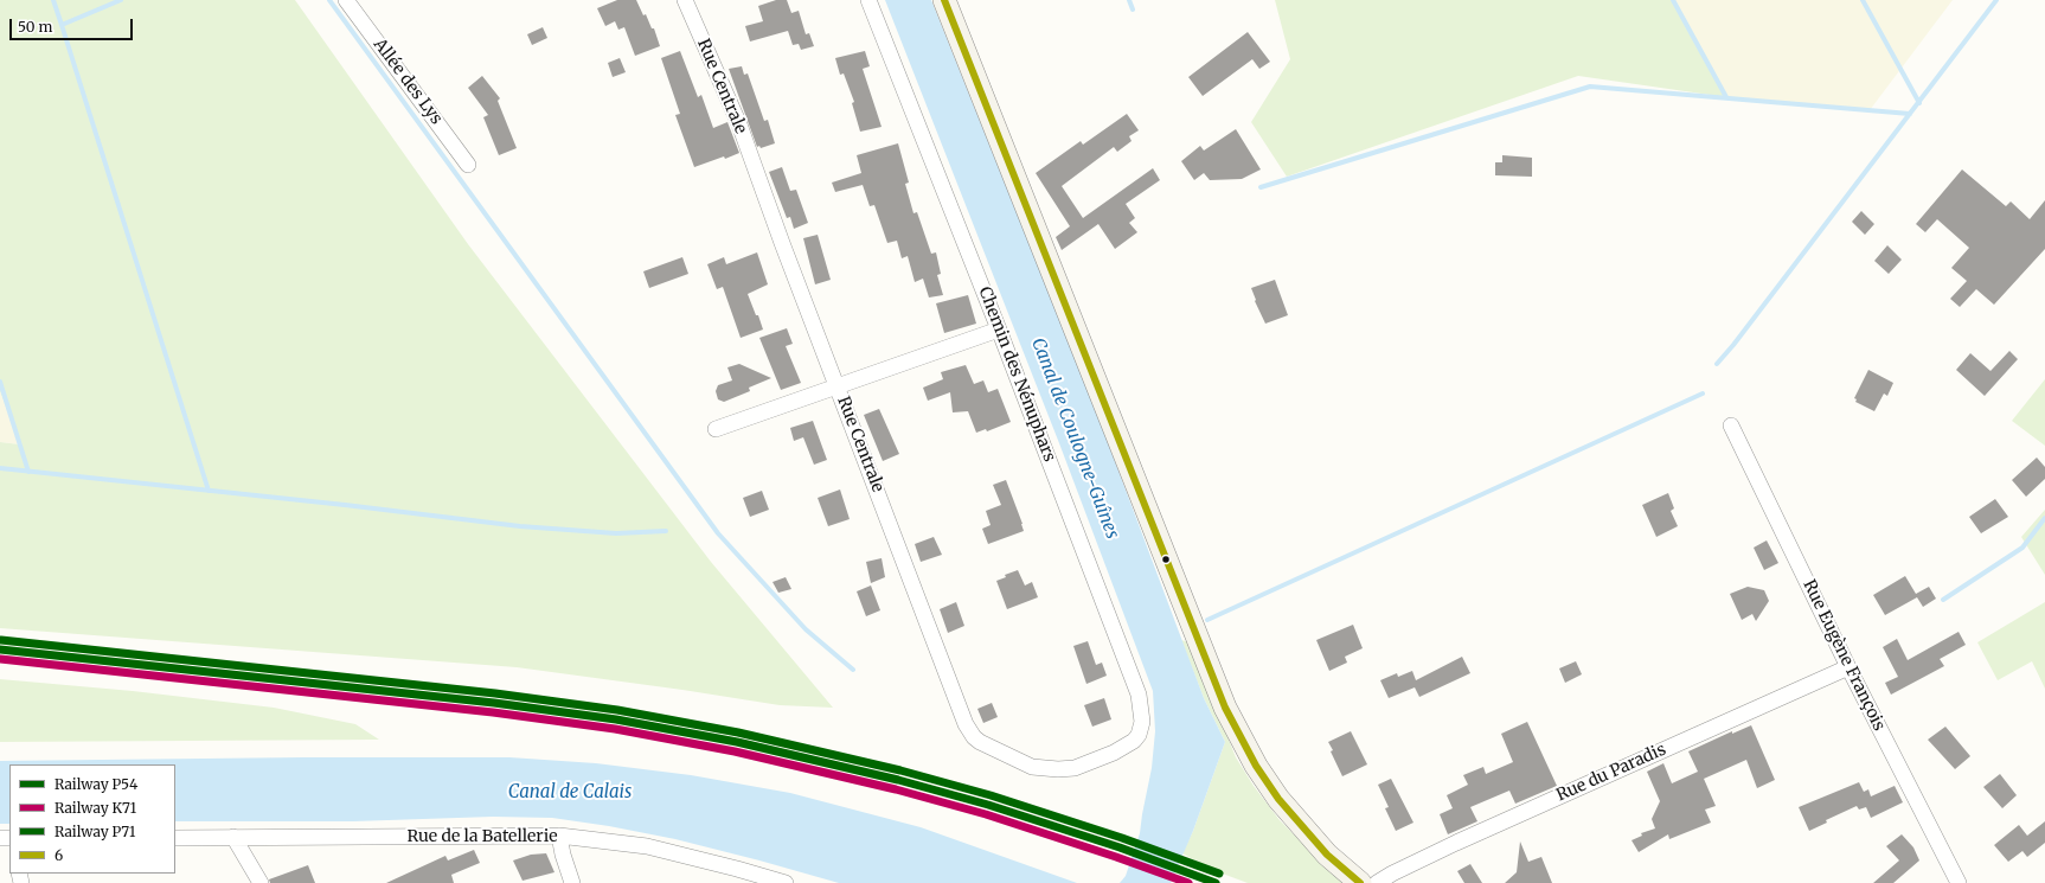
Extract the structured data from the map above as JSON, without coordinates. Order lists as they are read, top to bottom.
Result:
{
  "streets": {
    "street": [
      "Allée des Lys",
      "Rue Centrale",
      "Chemin des Nénuphars",
      "Rue Eugène François",
      "Rue du Paradis",
      "Rue de la Batellerie"
    ]
  },
  "crossings": [
    ["Rue Centrale", "Chemin des Nénuphars"],
    ["Rue Eugène François", "Rue du Paradis"]
  ],
  "water": ["Canal de Coulogne-Guînes", "Canal de Calais"],
  "lines": [
    "transit line 6",
    "rail line P71",
    "rail line P54",
    "rail line K71"
  ],
  "legend": [
    "Railway P54",
    "Railway K71",
    "Railway P71",
    "6"
  ],
  "scale_bar": "50 m"
}
